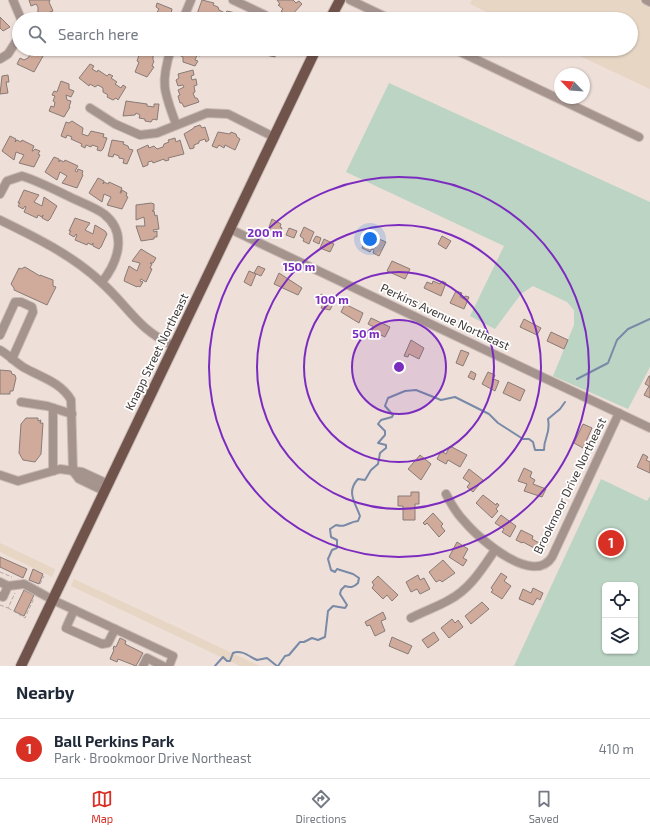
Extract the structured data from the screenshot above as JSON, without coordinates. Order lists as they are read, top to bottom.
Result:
{
  "streets": {
    "main road": ["Knapp Street Northeast"],
    "street": ["Perkins Avenue Northeast", "Brookmoor Drive Northeast"]
  },
  "crossings": [
    ["Perkins Avenue Northeast", "Knapp Street Northeast"],
    ["Perkins Avenue Northeast", "Brookmoor Drive Northeast"]
  ],
  "north": "top left",
  "page": {
    "search": "Search here",
    "pins": "1",
    "heading": "Nearby",
    "list": [
      {
        "mark": "1",
        "name": "Ball Perkins Park",
        "note": "Park · Brookmoor Drive Northeast",
        "value": "410 m"
      }
    ],
    "nav": ["Map", "Directions", "Saved"]
  },
  "rings": [
    "200 m",
    "150 m",
    "100 m",
    "50 m"
  ]
}
